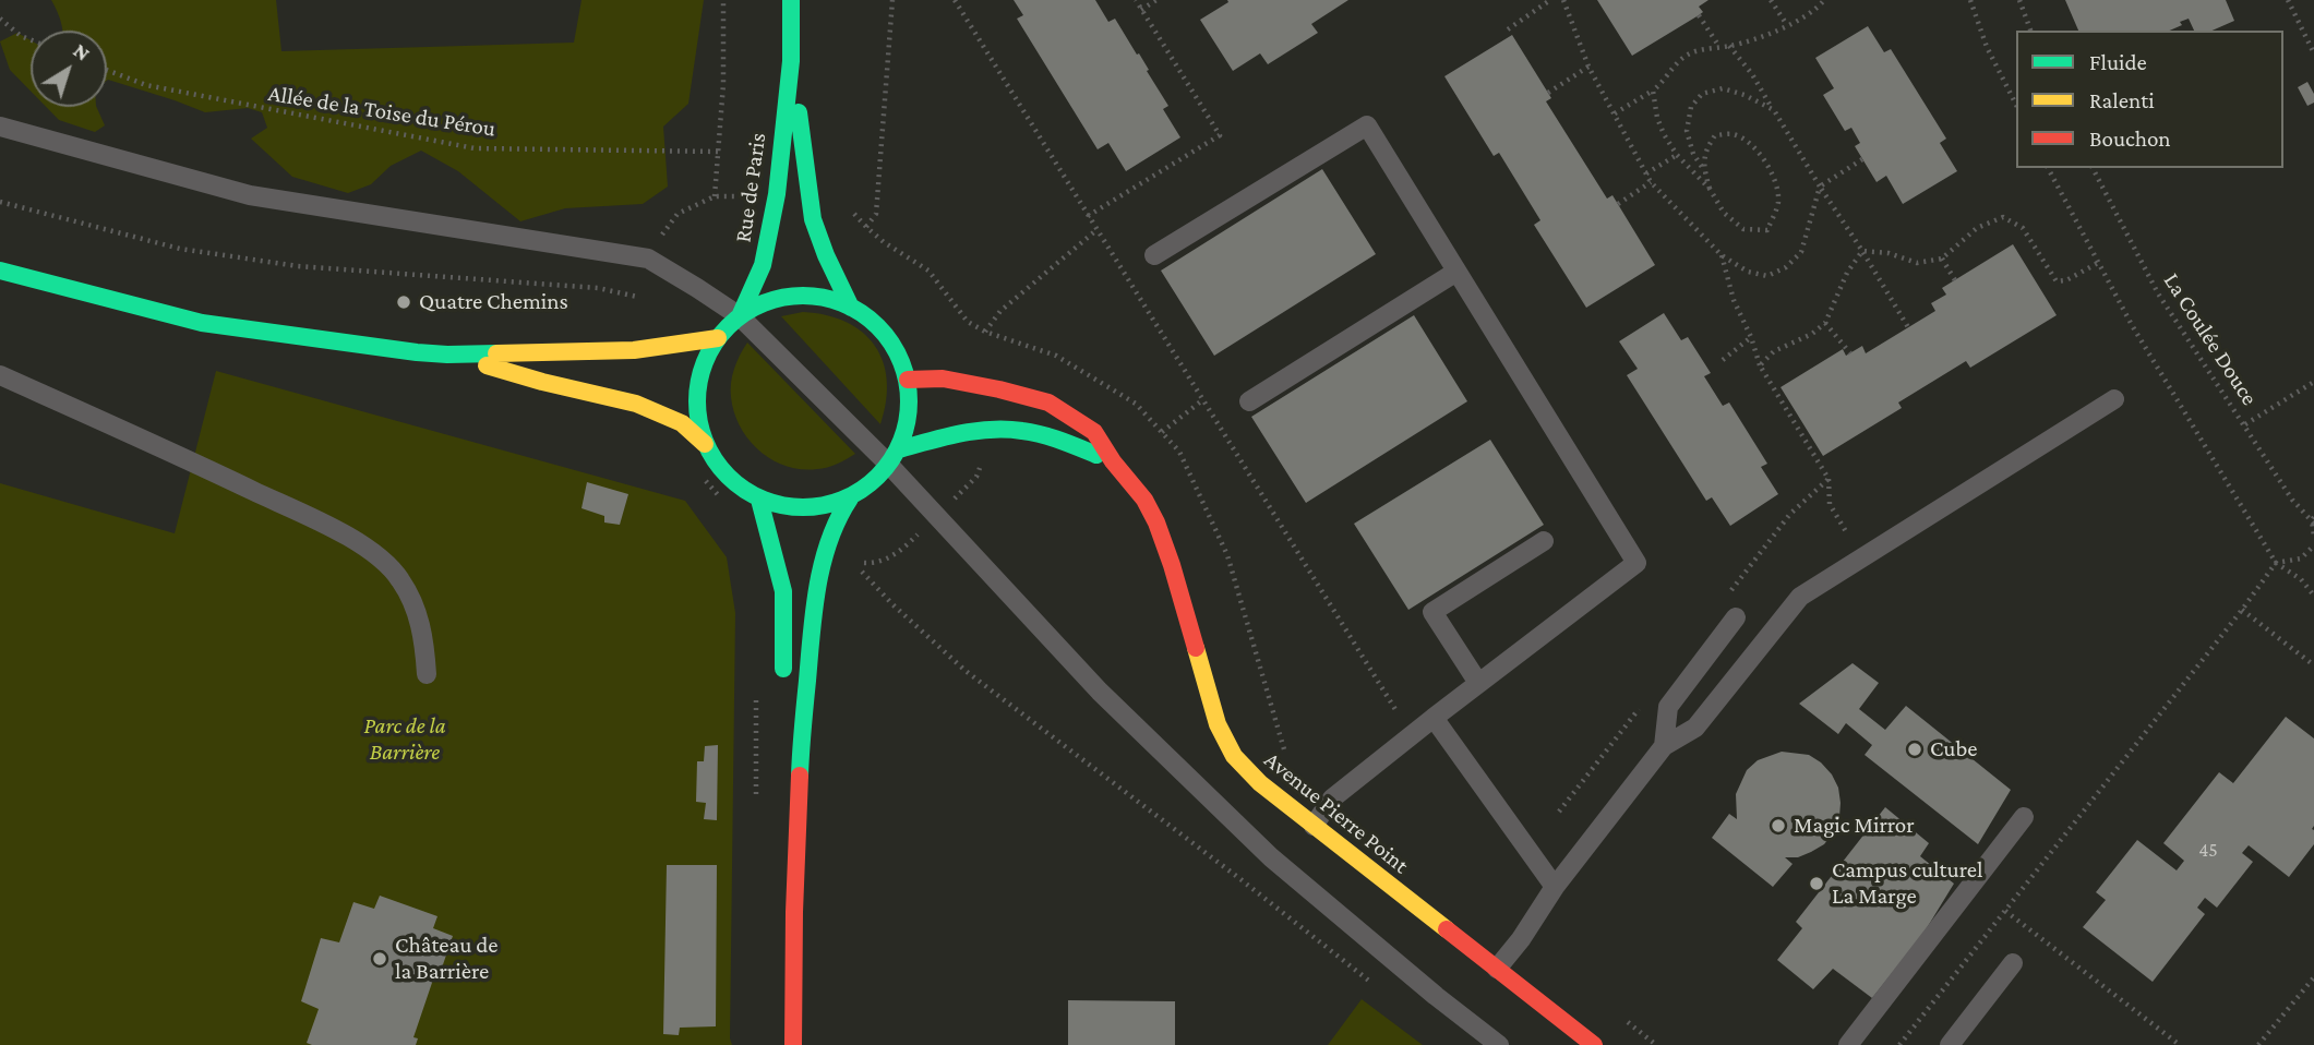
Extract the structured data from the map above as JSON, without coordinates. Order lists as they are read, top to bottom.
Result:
{
  "streets": {
    "main road": ["Rue de Paris", "Avenue Pierre Point"],
    "path": ["Allée de la Toise du Pérou", "La Coulée Douce"]
  },
  "parks": ["Parc de la Barrière"],
  "places": [
    "Quatre Chemins",
    "Cube",
    "Magic Mirror",
    "Campus culturel La Marge",
    "Château de la Barrière"
  ],
  "house_numbers": ["45"],
  "legend": ["Fluide", "Ralenti", "Bouchon"],
  "north": "top right"
}
